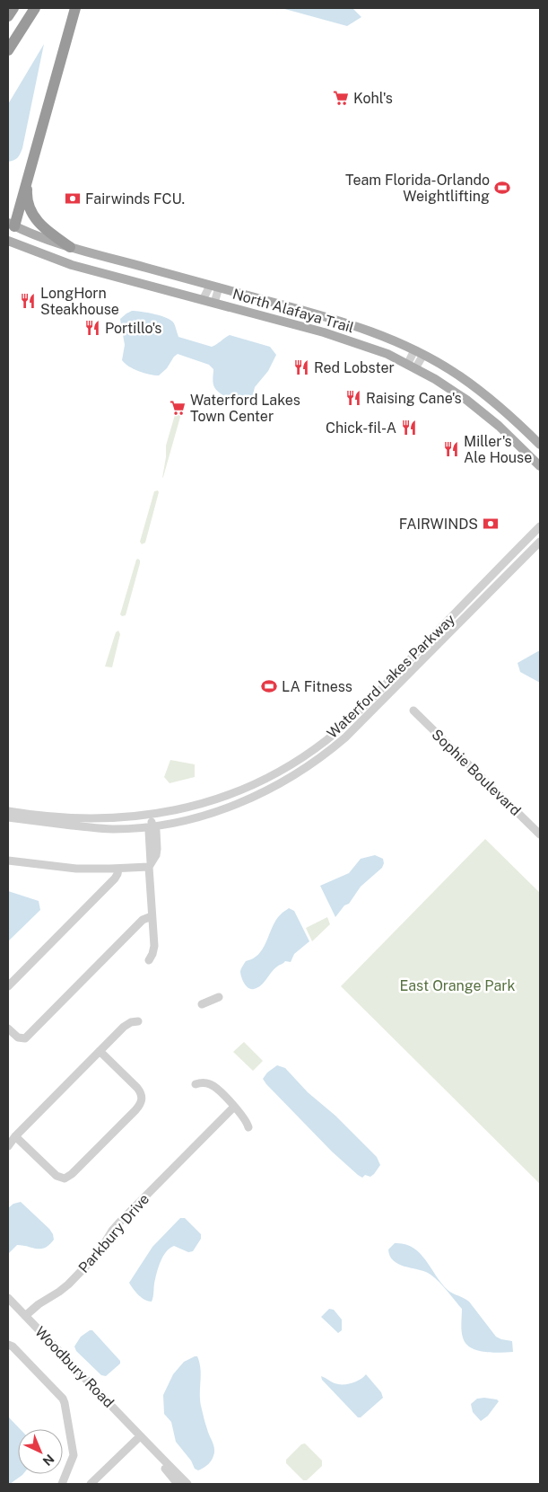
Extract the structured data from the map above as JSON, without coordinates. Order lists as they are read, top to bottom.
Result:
{
  "streets": {
    "main road": ["North Alafaya Trail"],
    "street": [
      "Waterford Lakes Parkway",
      "Sophie Boulevard",
      "Parkbury Drive",
      "Woodbury Road"
    ]
  },
  "crossings": [
    ["Parkbury Drive", "Woodbury Road"]
  ],
  "parks": ["East Orange Park"],
  "places": {
    "supermarket": ["Kohl's", "Waterford Lakes Town Center"],
    "sports": ["Team Florida-Orlando Weightlifting", "LA Fitness"],
    "bank": ["Fairwinds FCU.", "FAIRWINDS"],
    "restaurant": [
      "LongHorn Steakhouse",
      "Portillo's",
      "Red Lobster",
      "Raising Cane's",
      "Chick-fil-A",
      "Miller's Ale House"
    ]
  },
  "north": "bottom right"
}
